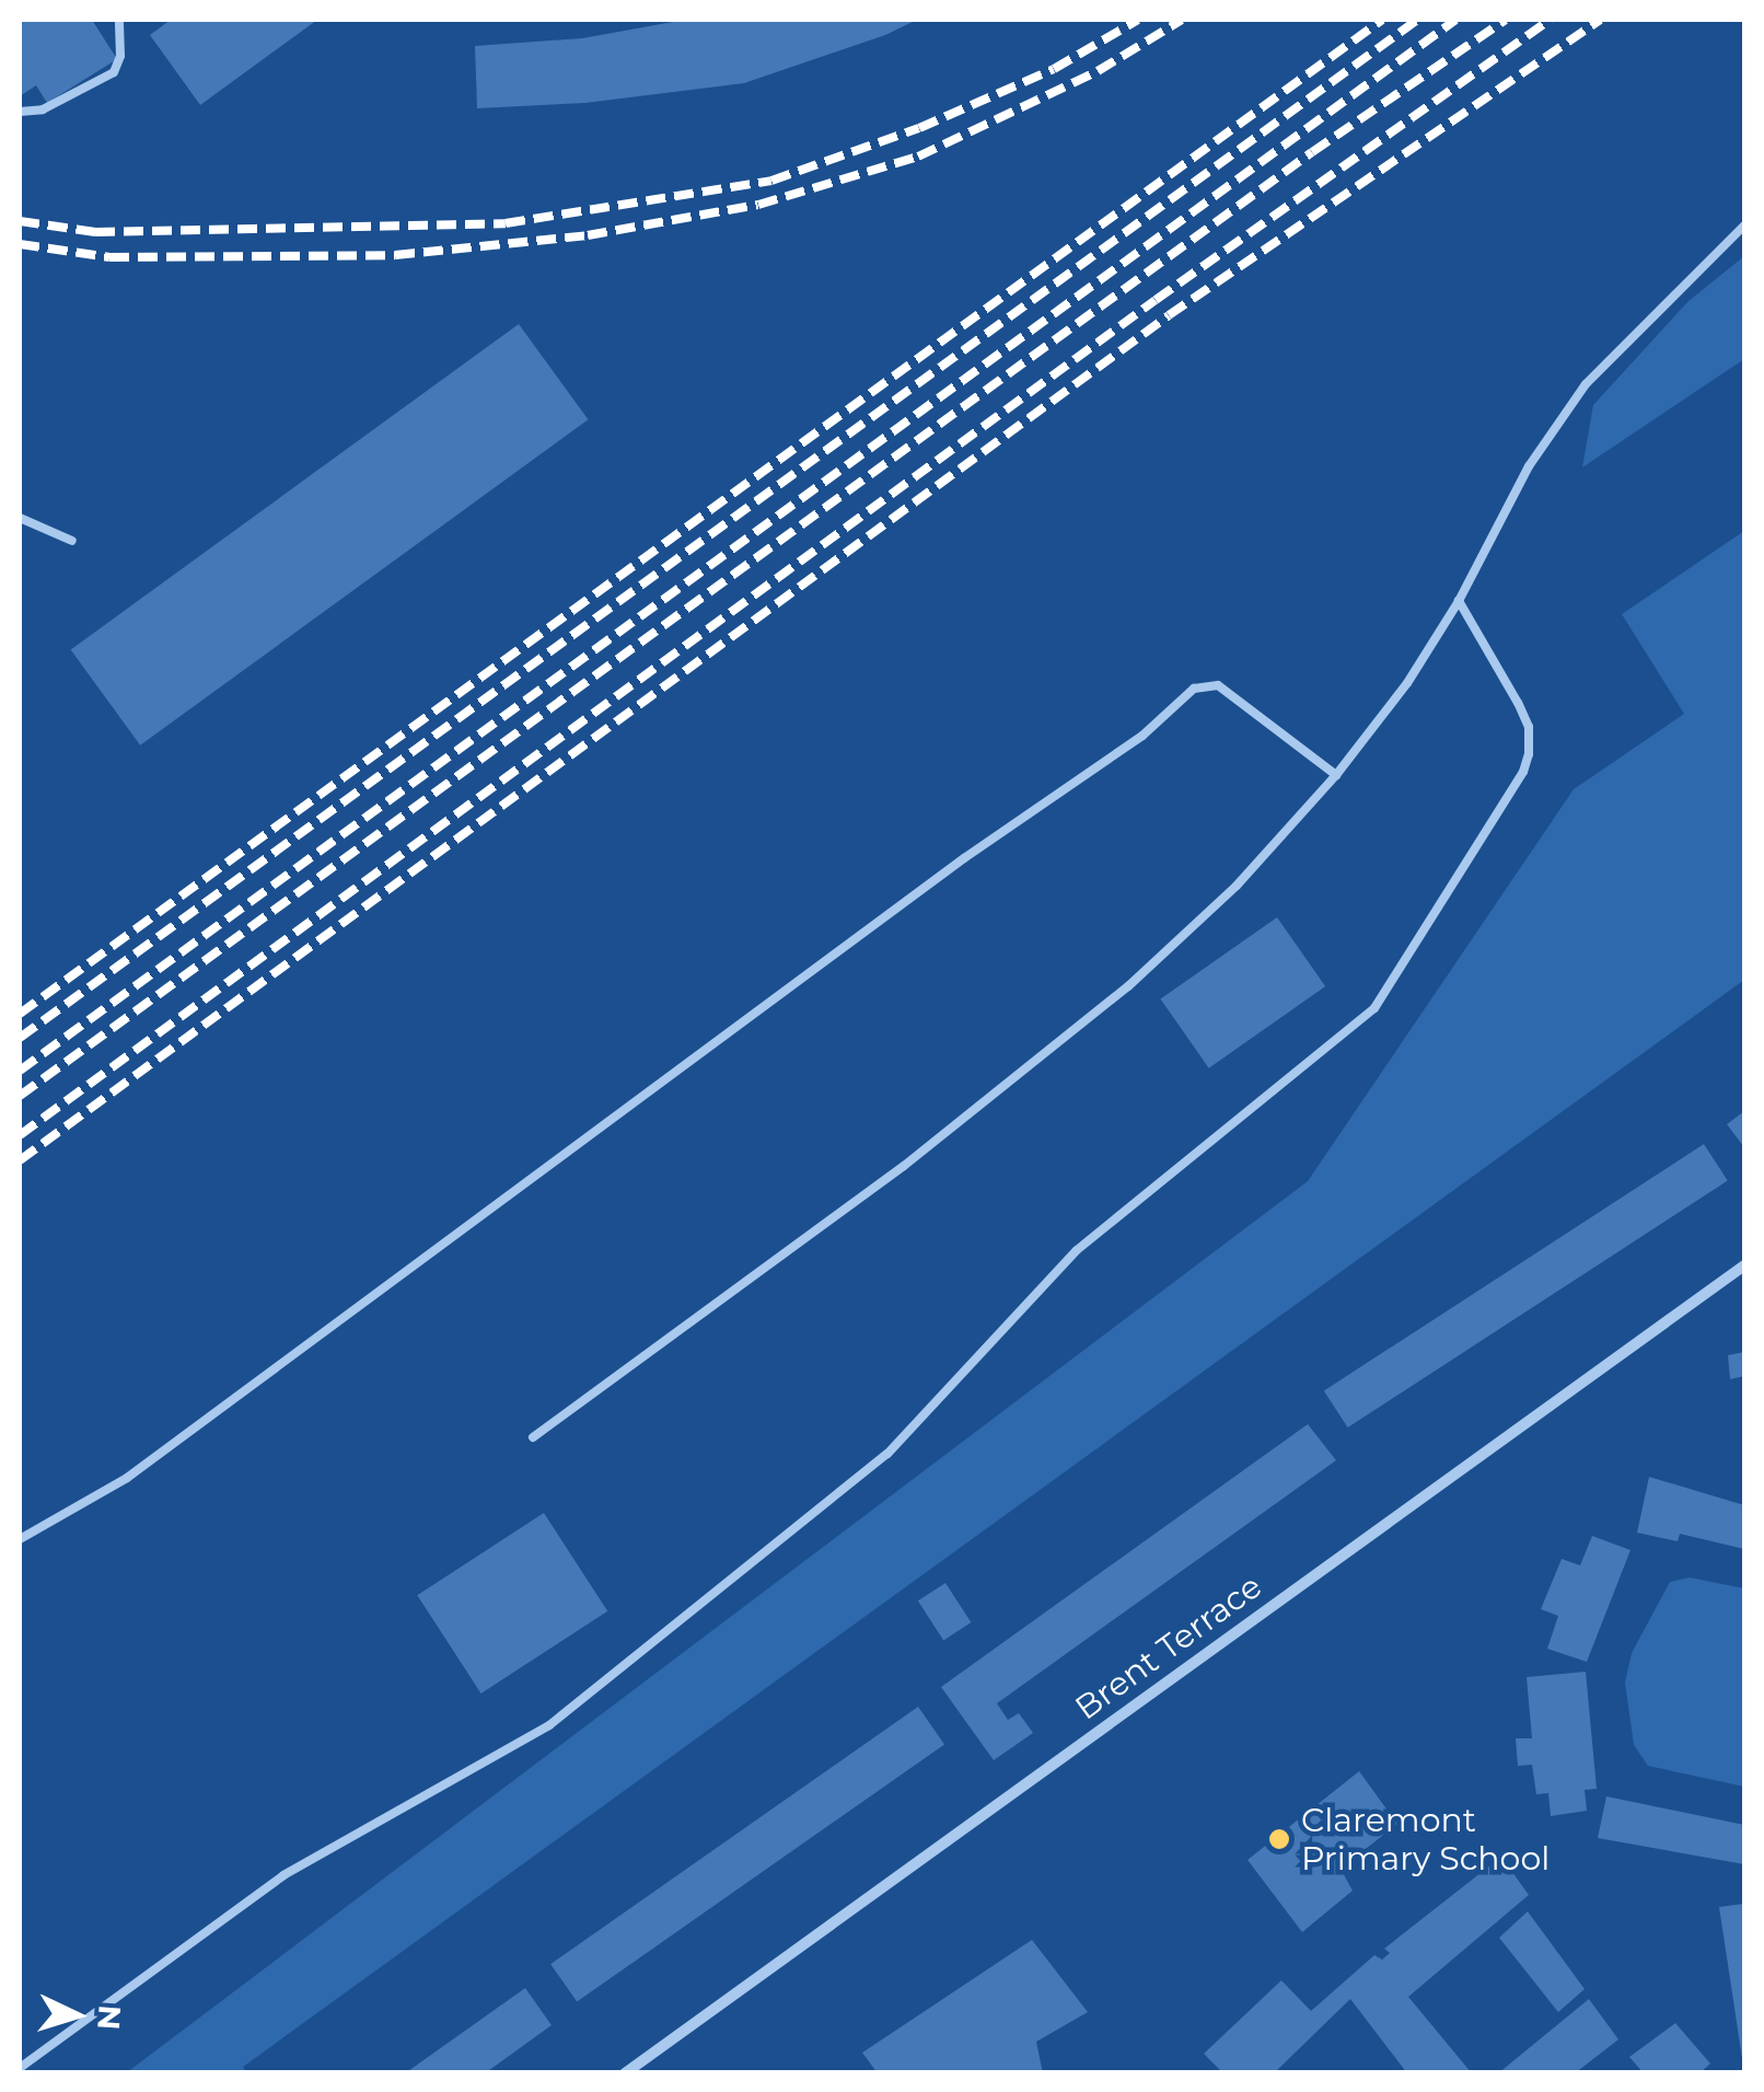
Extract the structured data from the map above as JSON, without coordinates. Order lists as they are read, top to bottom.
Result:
{
  "streets": {
    "street": ["Brent Terrace"]
  },
  "places": ["Claremont Primary School"],
  "north": "right"
}
